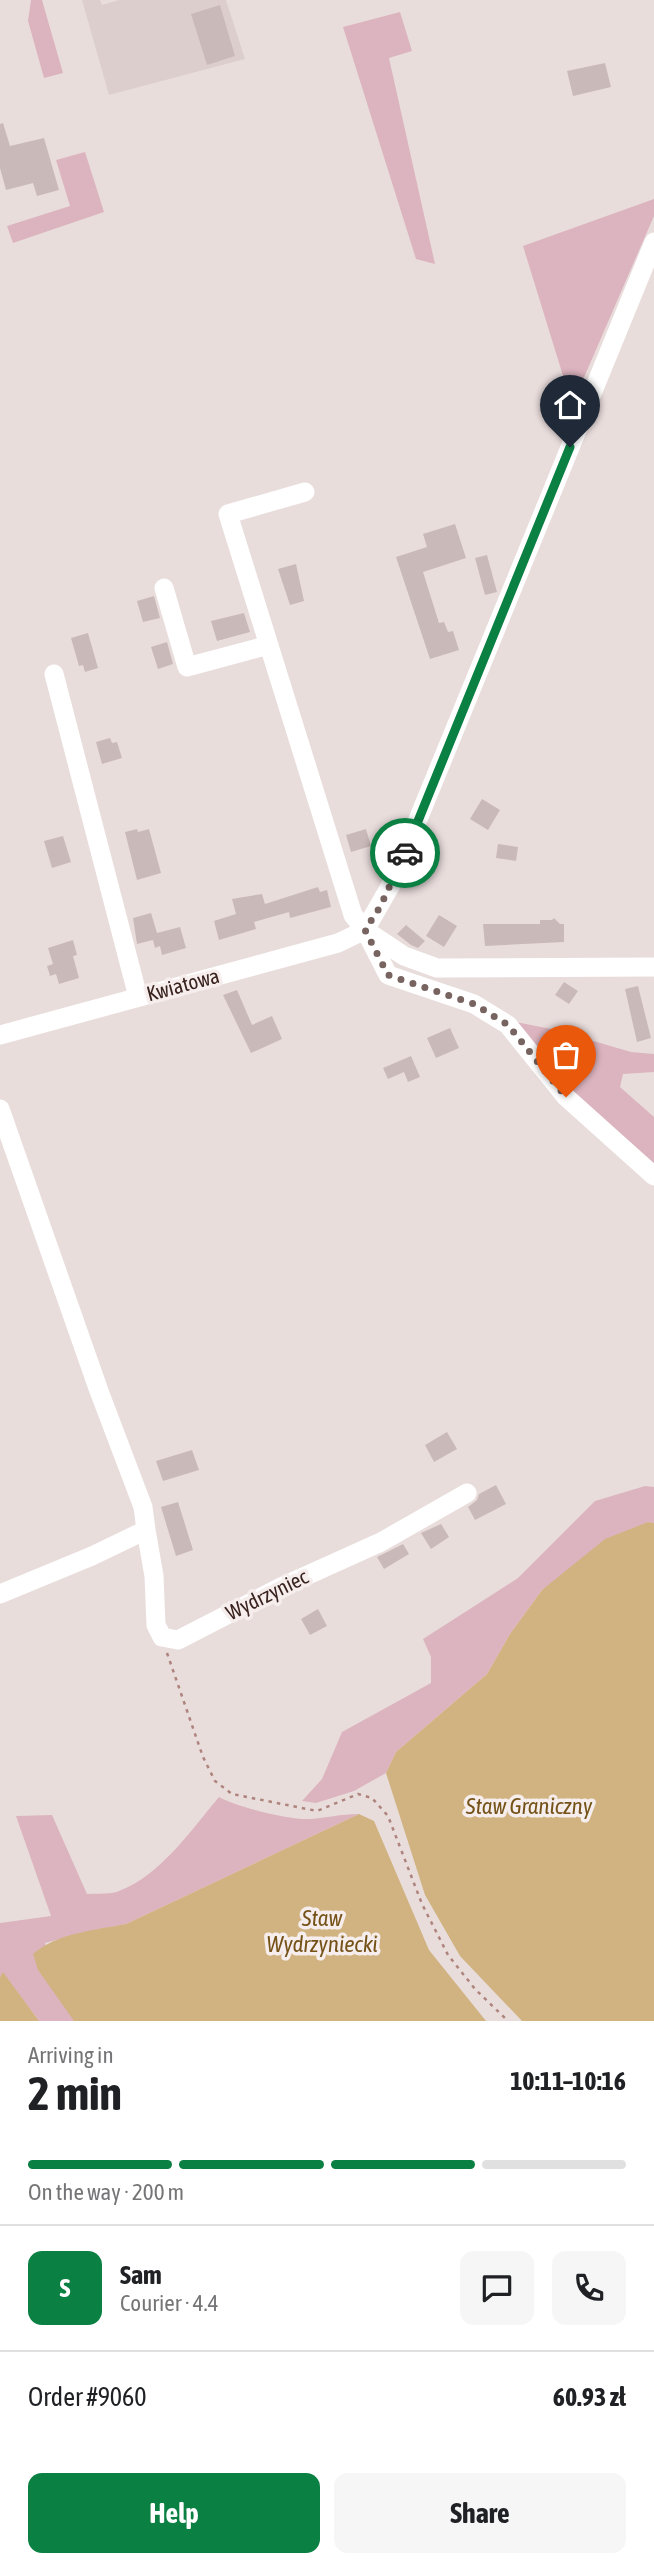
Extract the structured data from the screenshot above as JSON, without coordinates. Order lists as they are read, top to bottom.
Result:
{
  "streets": {
    "street": ["Kwiatowa", "Wydrzyniec"]
  },
  "water": ["Staw Graniczny", "Staw Wydrzyniecki"],
  "page": {
    "heading": ["2 min", "Arriving in", "10:11–10:16"],
    "panel": [
      "Sam",
      "Courier · 4.4",
      "Order #9060",
      "60.93 zł"
    ],
    "bar": "On the way · 200 m",
    "round": "S",
    "buttons": ["Help", "Share"]
  }
}
